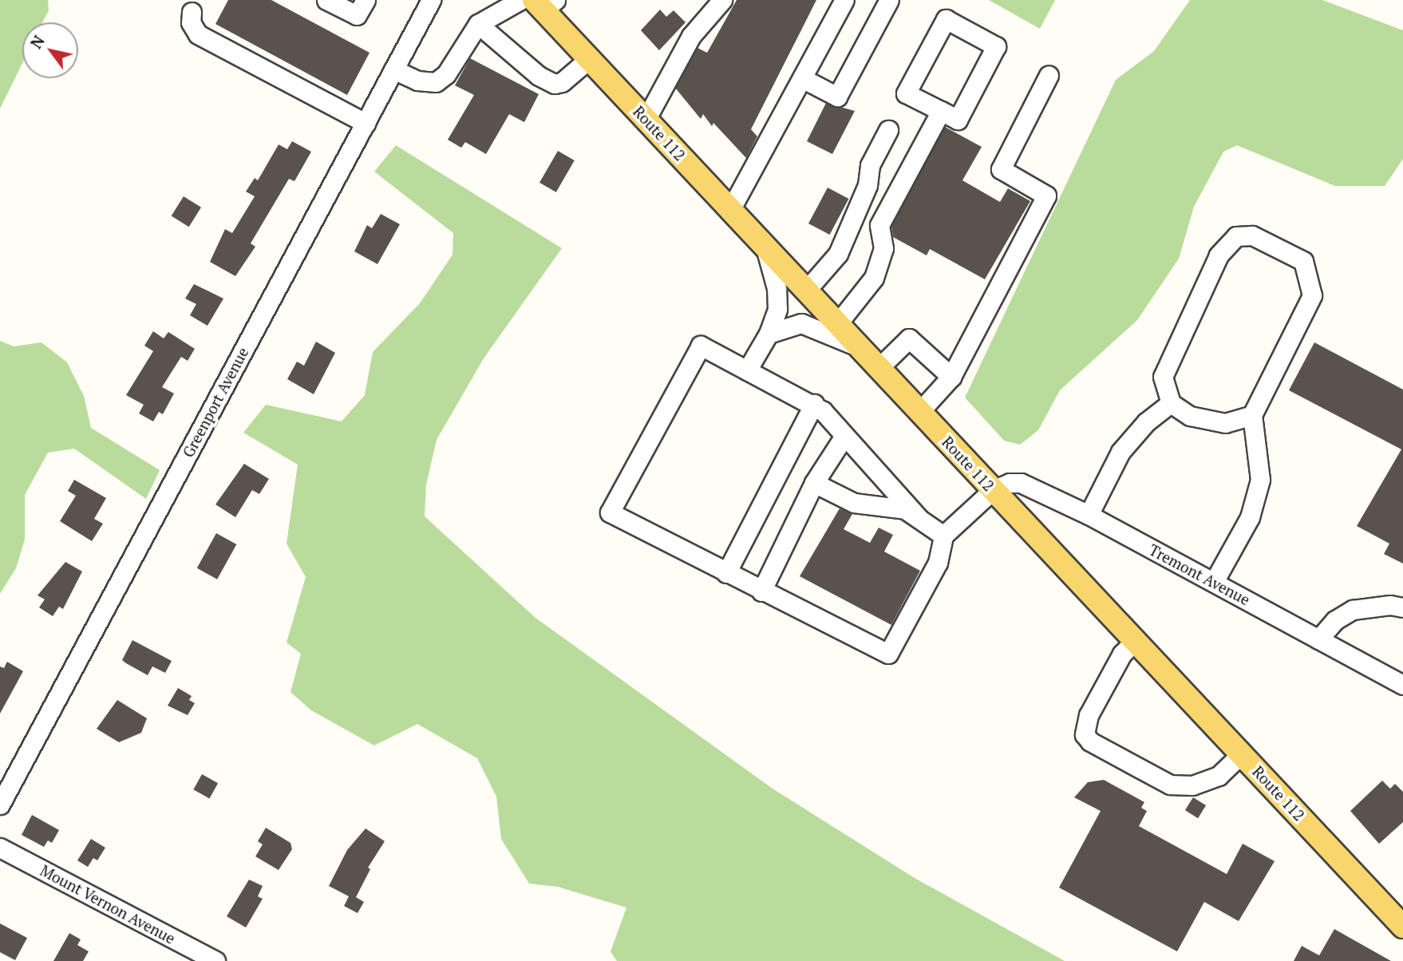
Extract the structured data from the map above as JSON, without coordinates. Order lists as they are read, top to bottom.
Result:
{
  "streets": {
    "main road": ["Route 112"],
    "street": ["Greenport Avenue", "Tremont Avenue", "Mount Vernon Avenue"]
  },
  "crossings": [
    ["Route 112", "Tremont Avenue"]
  ],
  "north": "top left"
}
